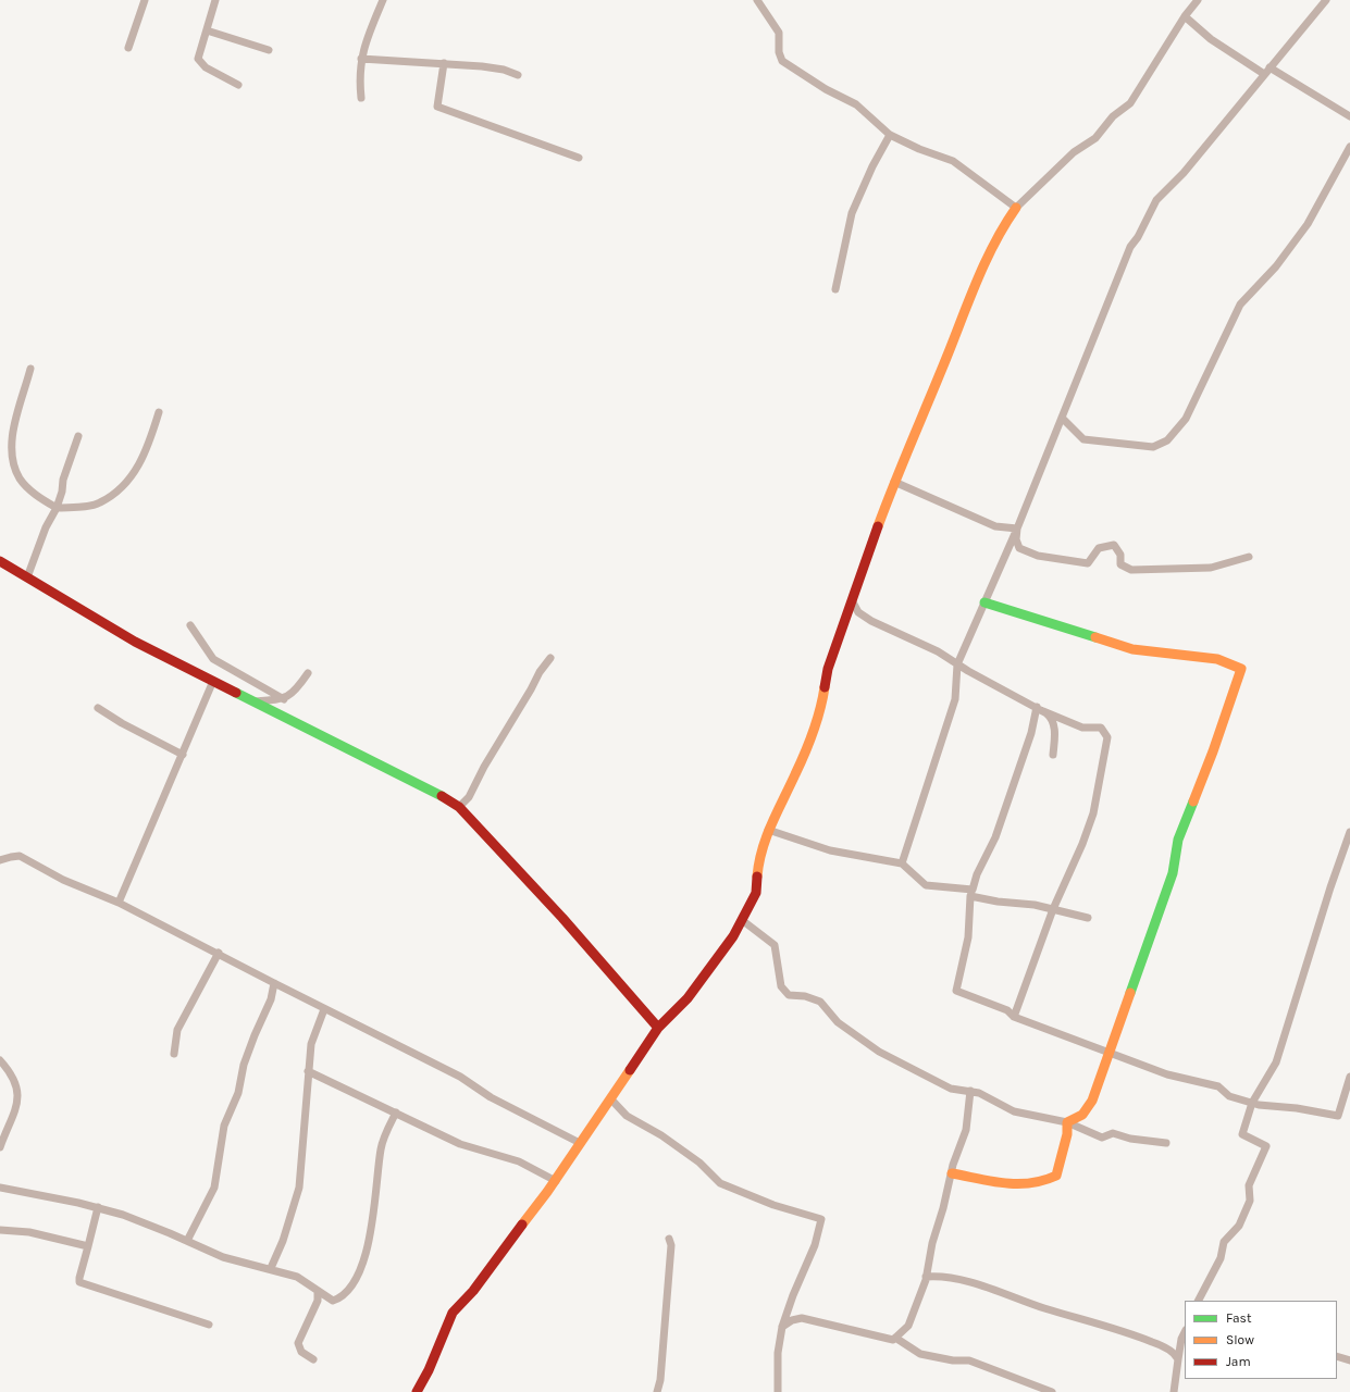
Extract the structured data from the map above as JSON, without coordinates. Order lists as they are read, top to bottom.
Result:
{
  "legend": ["Fast", "Slow", "Jam"]
}
